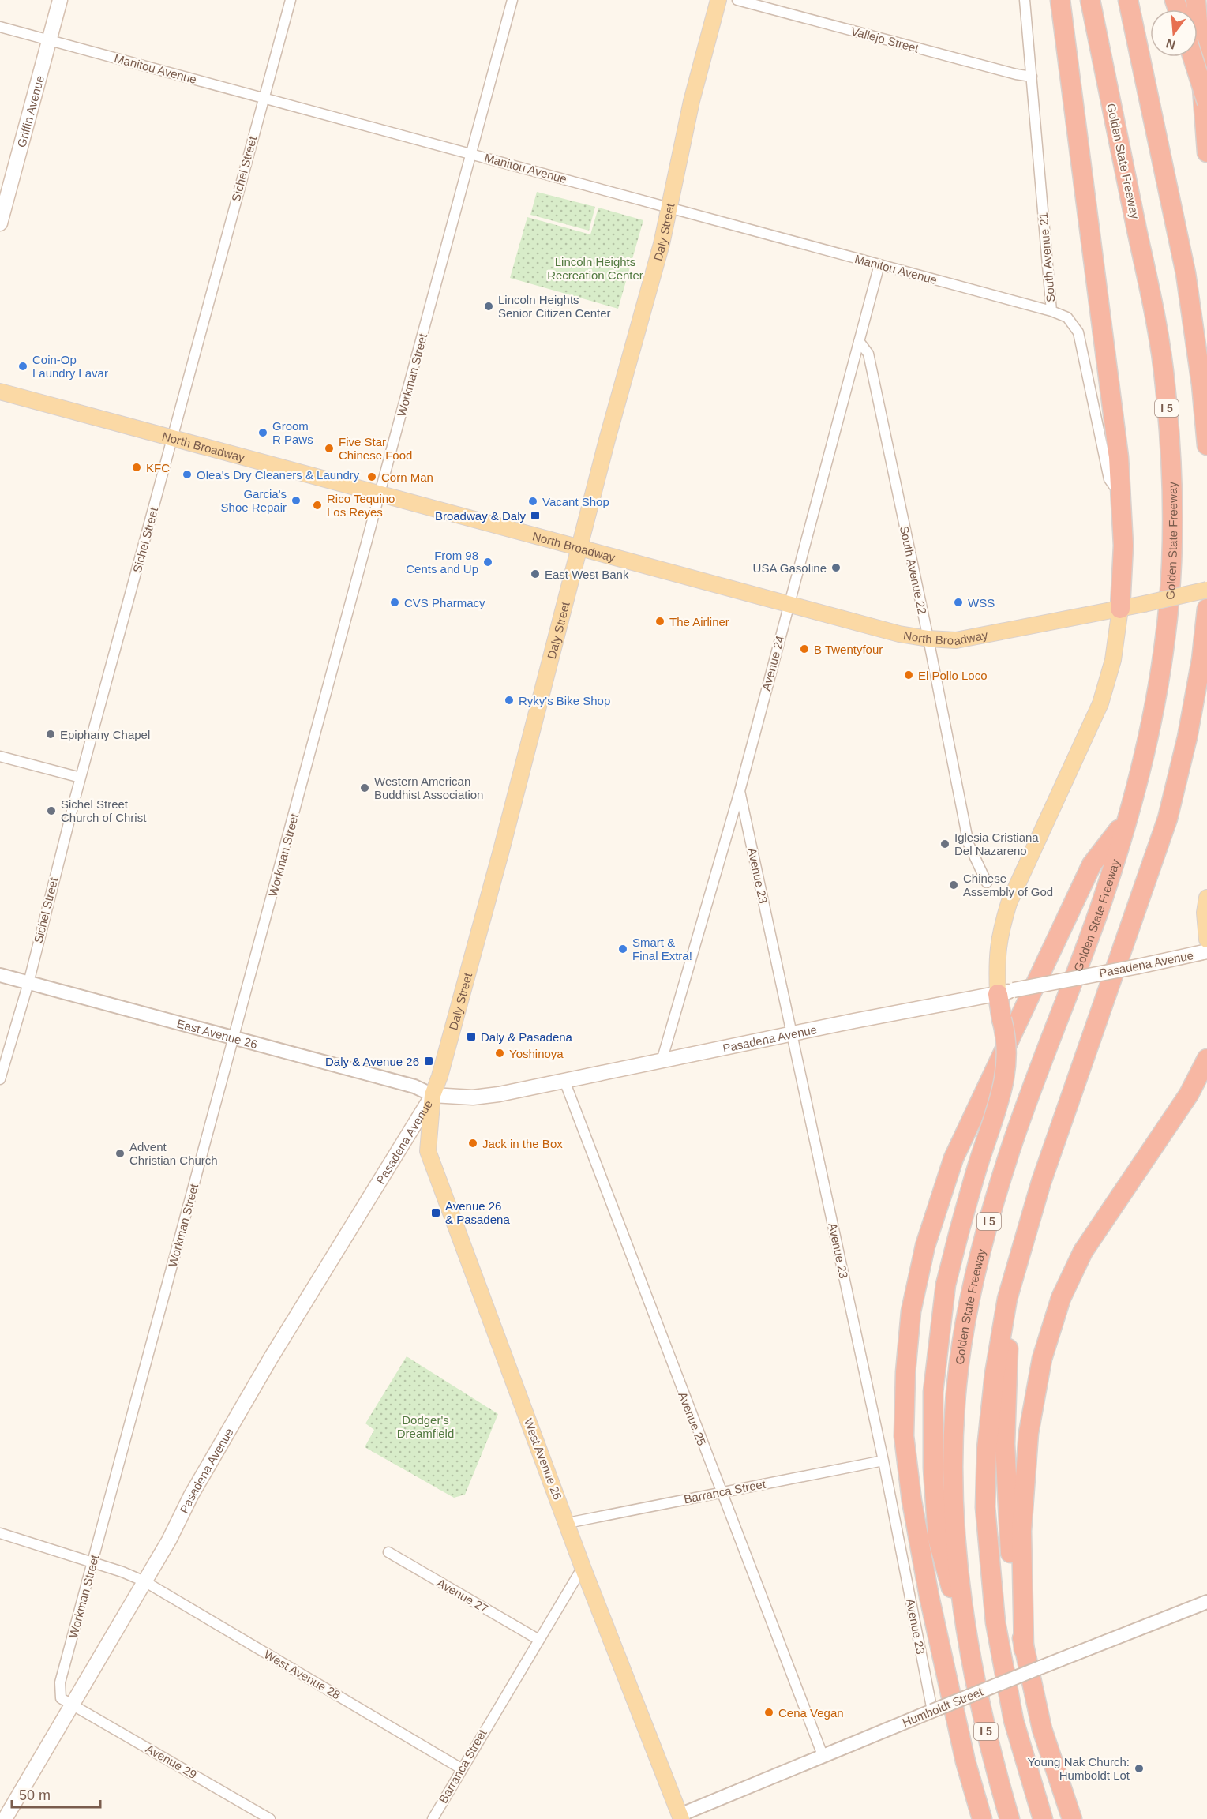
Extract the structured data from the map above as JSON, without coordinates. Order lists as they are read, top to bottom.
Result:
{
  "streets": {
    "highway": ["Golden State Freeway", "I 5"],
    "main road": [
      "Griffin Avenue",
      "Daly Street",
      "North Broadway",
      "Pasadena Avenue",
      "West Avenue 26"
    ],
    "street": [
      "Vallejo Street",
      "Manitou Avenue",
      "Sichel Street",
      "South Avenue 21",
      "Workman Street",
      "South Avenue 22",
      "Avenue 24",
      "Avenue 23",
      "East Avenue 26",
      "Avenue 25",
      "Barranca Street",
      "Avenue 27",
      "West Avenue 28",
      "Humboldt Street",
      "Avenue 29"
    ]
  },
  "crossings": [
    ["Vallejo Street", "South Avenue 21"],
    ["Manitou Avenue", "Griffin Avenue"],
    ["Manitou Avenue", "Sichel Street"],
    ["Manitou Avenue", "Daly Street"],
    ["Manitou Avenue", "South Avenue 21"],
    ["Manitou Avenue", "Workman Street"],
    ["Manitou Avenue", "Avenue 24"],
    ["Sichel Street", "North Broadway"],
    ["Sichel Street", "East Avenue 26"],
    ["Daly Street", "North Broadway"],
    ["Daly Street", "Pasadena Avenue"],
    ["Daly Street", "East Avenue 26"],
    ["Daly Street", "West Avenue 26"],
    ["Workman Street", "North Broadway"],
    ["Workman Street", "Pasadena Avenue"],
    ["Workman Street", "East Avenue 26"],
    ["Workman Street", "West Avenue 28"],
    ["Workman Street", "Avenue 29"],
    ["North Broadway", "South Avenue 22"],
    ["North Broadway", "Avenue 24"],
    ["South Avenue 22", "Avenue 24"],
    ["Avenue 24", "Avenue 23"],
    ["Avenue 24", "Pasadena Avenue"],
    ["Avenue 23", "Pasadena Avenue"],
    ["Avenue 23", "Barranca Street"],
    ["Avenue 23", "Humboldt Street"],
    ["Pasadena Avenue", "East Avenue 26"],
    ["Pasadena Avenue", "Avenue 25"],
    ["Pasadena Avenue", "West Avenue 26"],
    ["Pasadena Avenue", "West Avenue 28"],
    ["Pasadena Avenue", "Avenue 29"],
    ["East Avenue 26", "West Avenue 26"],
    ["Avenue 25", "Barranca Street"],
    ["Avenue 25", "Humboldt Street"],
    ["West Avenue 26", "Barranca Street"],
    ["West Avenue 26", "Humboldt Street"],
    ["Barranca Street", "Avenue 27"],
    ["Barranca Street", "West Avenue 28"]
  ],
  "parks": ["Lincoln Heights Recreation Center", "Dodger's Dreamfield"],
  "places": {
    "other": [
      "Lincoln Heights Senior Citizen Center",
      "Coin-Op Laundry Lavar",
      "Groom R Paws",
      "Five Star Chinese Food",
      "KFC",
      "Olea's Dry Cleaners & Laundry",
      "Corn Man",
      "Garcia's Shoe Repair",
      "Vacant Shop",
      "Rico Tequino Los Reyes",
      "From 98 Cents and Up",
      "USA Gasoline",
      "East West Bank",
      "CVS Pharmacy",
      "WSS",
      "The Airliner",
      "B Twentyfour",
      "El Pollo Loco",
      "Ryky's Bike Shop",
      "Epiphany Chapel",
      "Western American Buddhist Association",
      "Sichel Street Church of Christ",
      "Iglesia Cristiana Del Nazareno",
      "Chinese Assembly of God",
      "Smart & Final Extra!",
      "Yoshinoya",
      "Jack in the Box",
      "Advent Christian Church",
      "Cena Vegan",
      "Young Nak Church: Humboldt Lot"
    ],
    "transit": [
      "Broadway & Daly",
      "Daly & Pasadena",
      "Daly & Avenue 26",
      "Avenue 26 & Pasadena"
    ]
  },
  "scale_bar": "50 m",
  "north": "bottom"
}
